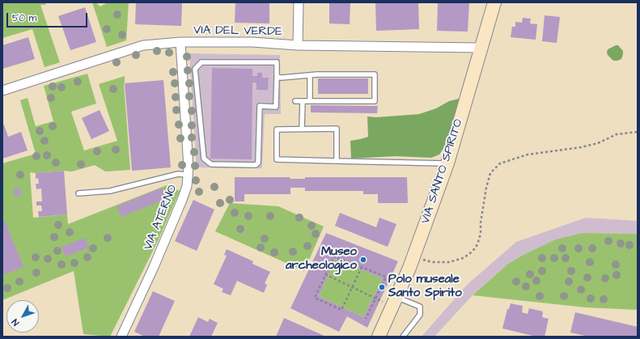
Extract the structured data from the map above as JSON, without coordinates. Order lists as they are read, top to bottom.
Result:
{
  "streets": {
    "street": ["VIA DEL VERDE", "VIA SANTO SPIRITO", "VIA ATERNO"]
  },
  "crossings": [
    ["VIA DEL VERDE", "VIA SANTO SPIRITO"],
    ["VIA DEL VERDE", "VIA ATERNO"]
  ],
  "places": ["Museo archeologico", "Polo museale Santo Spirito"],
  "scale_bar": "50 m",
  "north": "bottom left"
}
